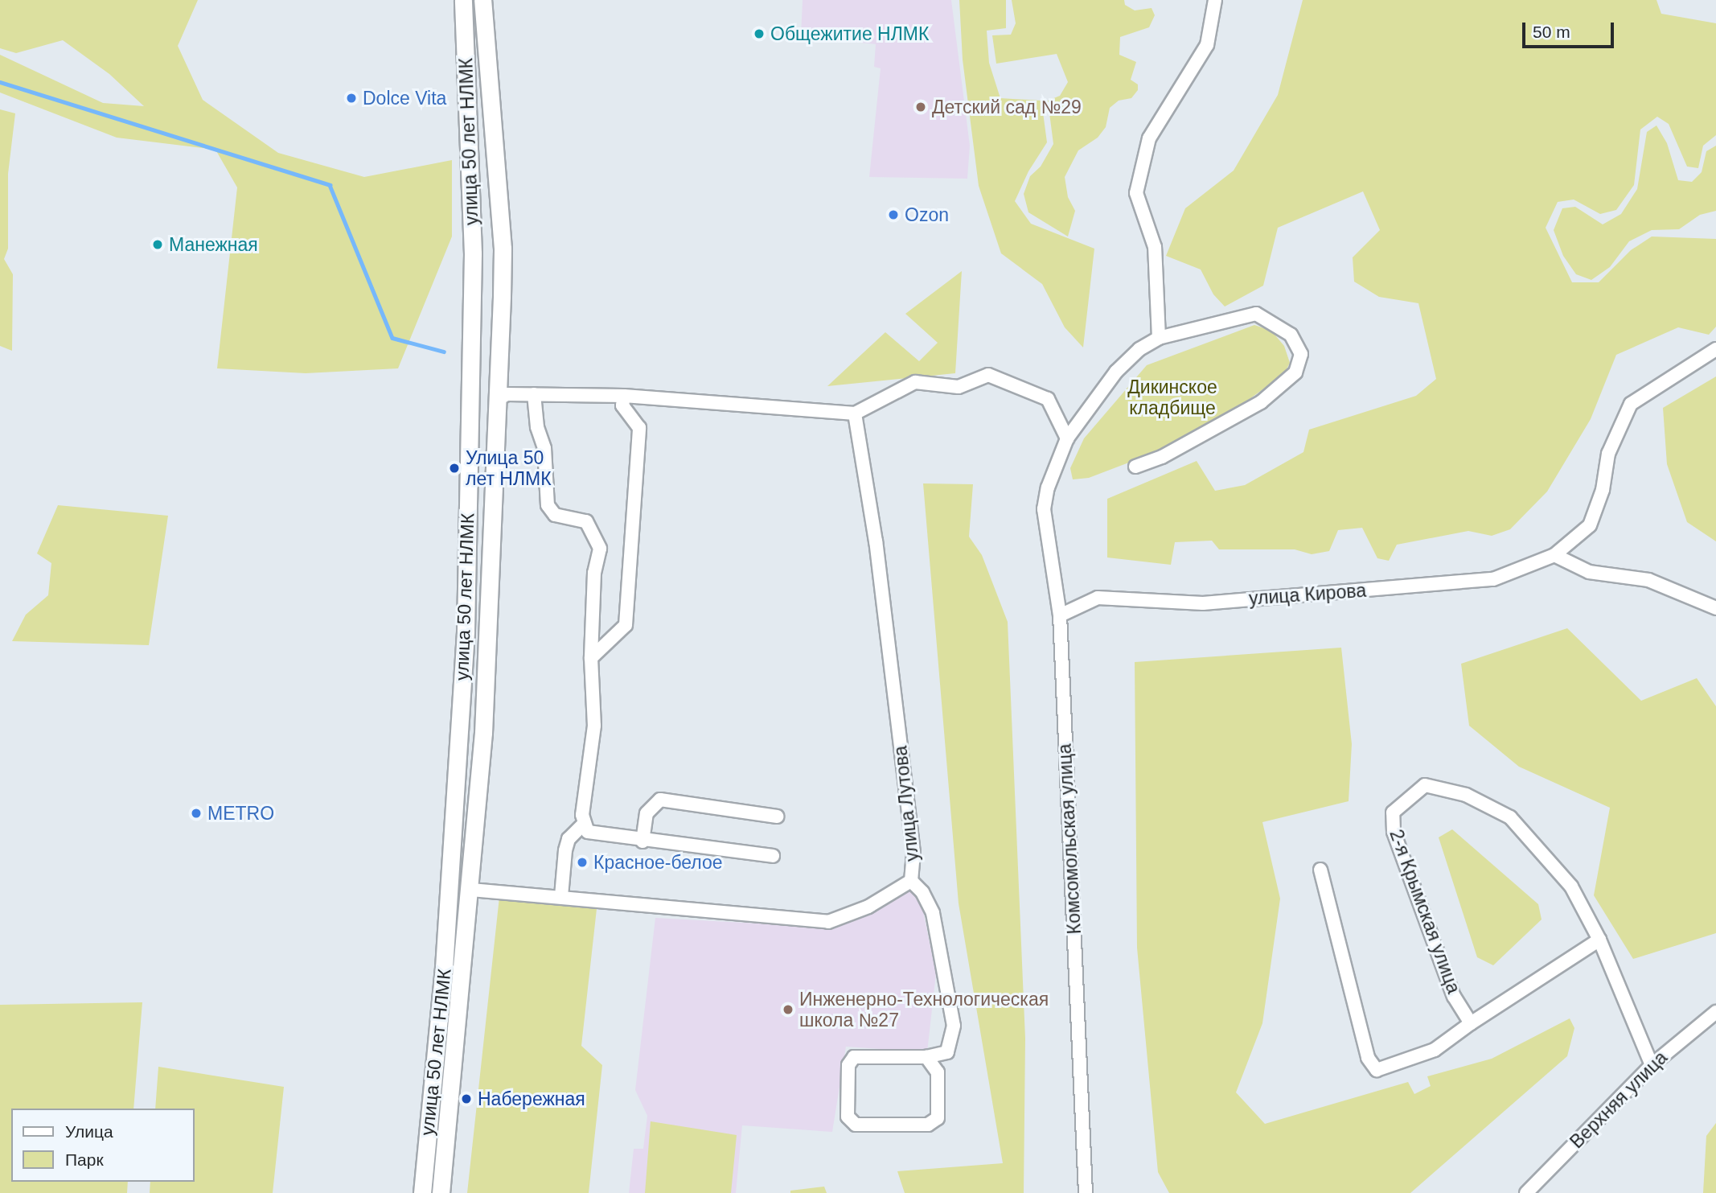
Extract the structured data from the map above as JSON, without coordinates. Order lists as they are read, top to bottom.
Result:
{
  "streets": {
    "main road": ["улица 50 лет НЛМК"],
    "street": [
      "улица Кирова",
      "улица Лутова",
      "Комсомольская улица",
      "2-я Крымская улица",
      "Верхняя улица"
    ]
  },
  "crossings": [
    ["улица 50 лет НЛМК", "улица Лутова"],
    ["улица Кирова", "Комсомольская улица"],
    ["2-я Крымская улица", "Верхняя улица"]
  ],
  "parks": ["Дикинское кладбище"],
  "places": [
    "Общежитие НЛМК",
    "Dolce Vita",
    "Детский сад №29",
    "Ozon",
    "Манежная",
    "Улица 50 лет НЛМК",
    "METRO",
    "Красное-белое",
    "Инженерно-Технологическая школа №27",
    "Набережная"
  ],
  "legend": ["Улица", "Парк"],
  "scale_bar": "50 m"
}
